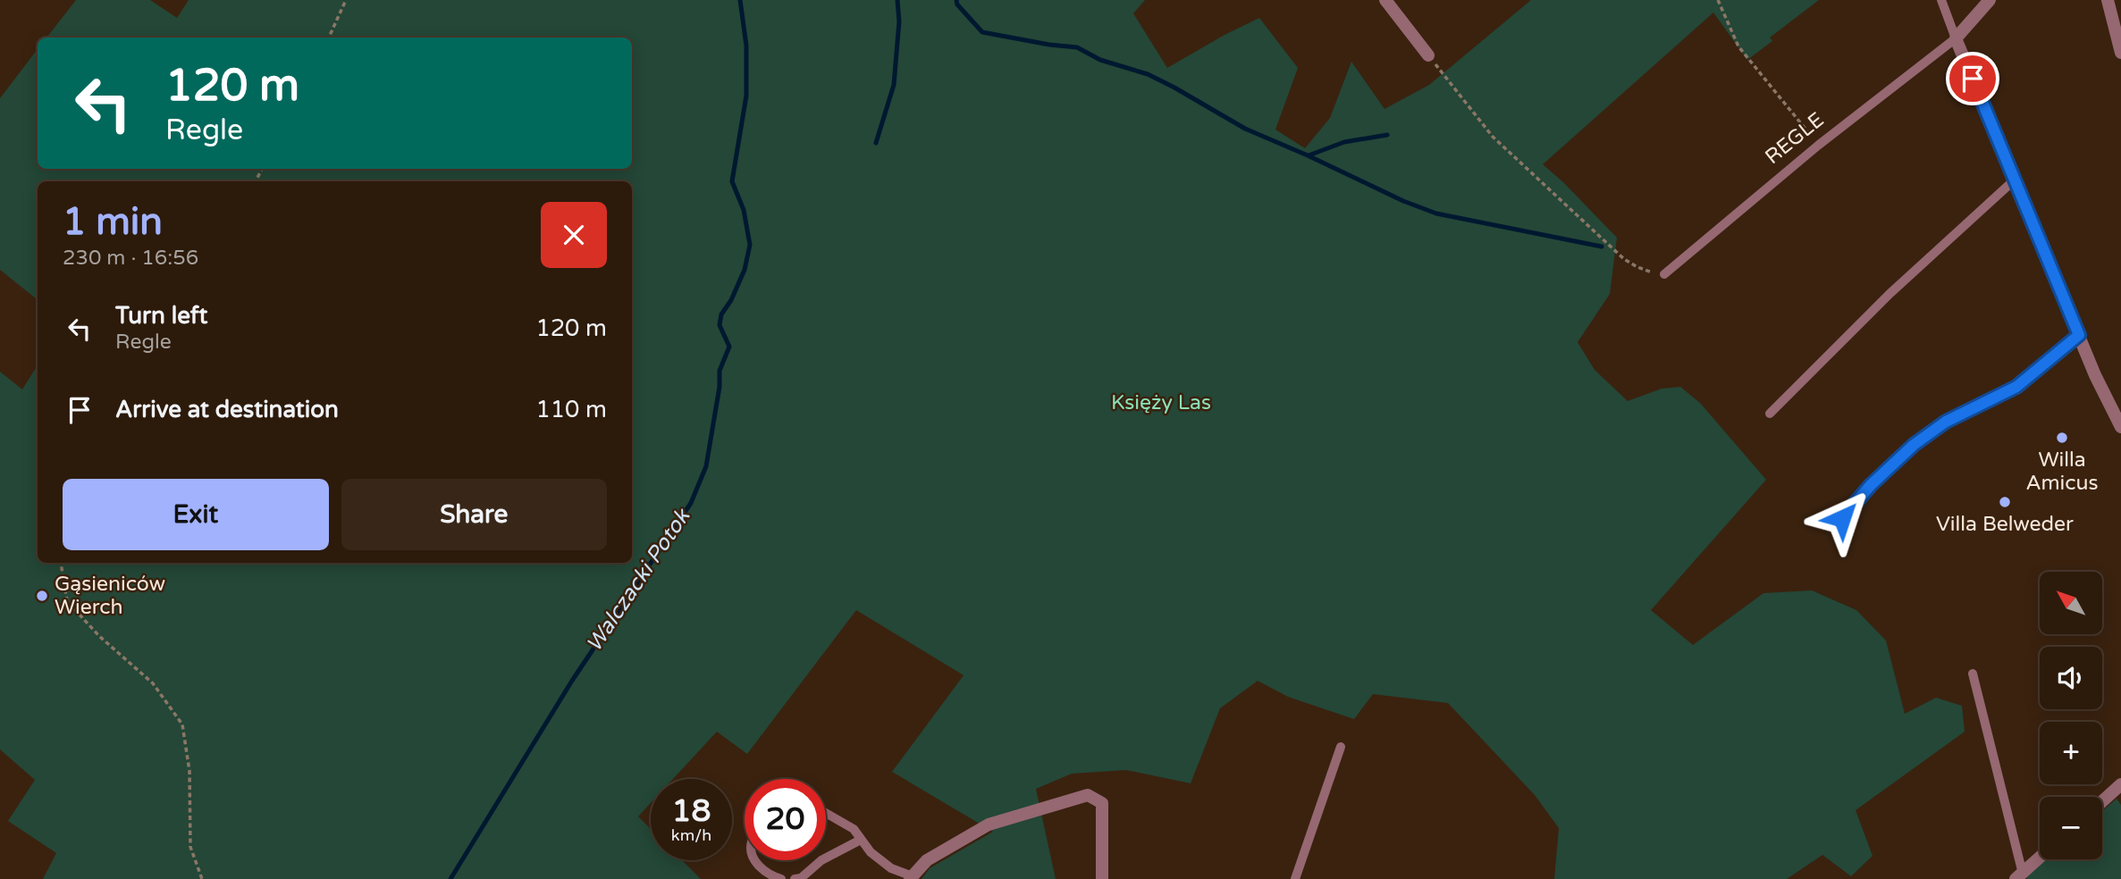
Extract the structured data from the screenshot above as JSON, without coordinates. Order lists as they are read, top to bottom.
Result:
{
  "streets": {
    "street": ["REGLE"]
  },
  "water": ["Walczacki Potok"],
  "parks": ["Księży Las"],
  "places": ["Willa Amicus", "Villa Belweder", "Gąsieniców Wierch"],
  "north": "top left",
  "page": {
    "turn": ["120 m", "Regle"],
    "heading": ["1 min", "230 m · 16:56"],
    "list": [
      {
        "name": "Turn left",
        "note": "Regle",
        "value": "120 m"
      },
      {
        "name": "Arrive at destination",
        "value": "110 m"
      }
    ],
    "buttons": ["Exit", "Share"],
    "map_buttons": ["+", "−"],
    "speed": "18 km/h",
    "limit": "20"
  }
}
